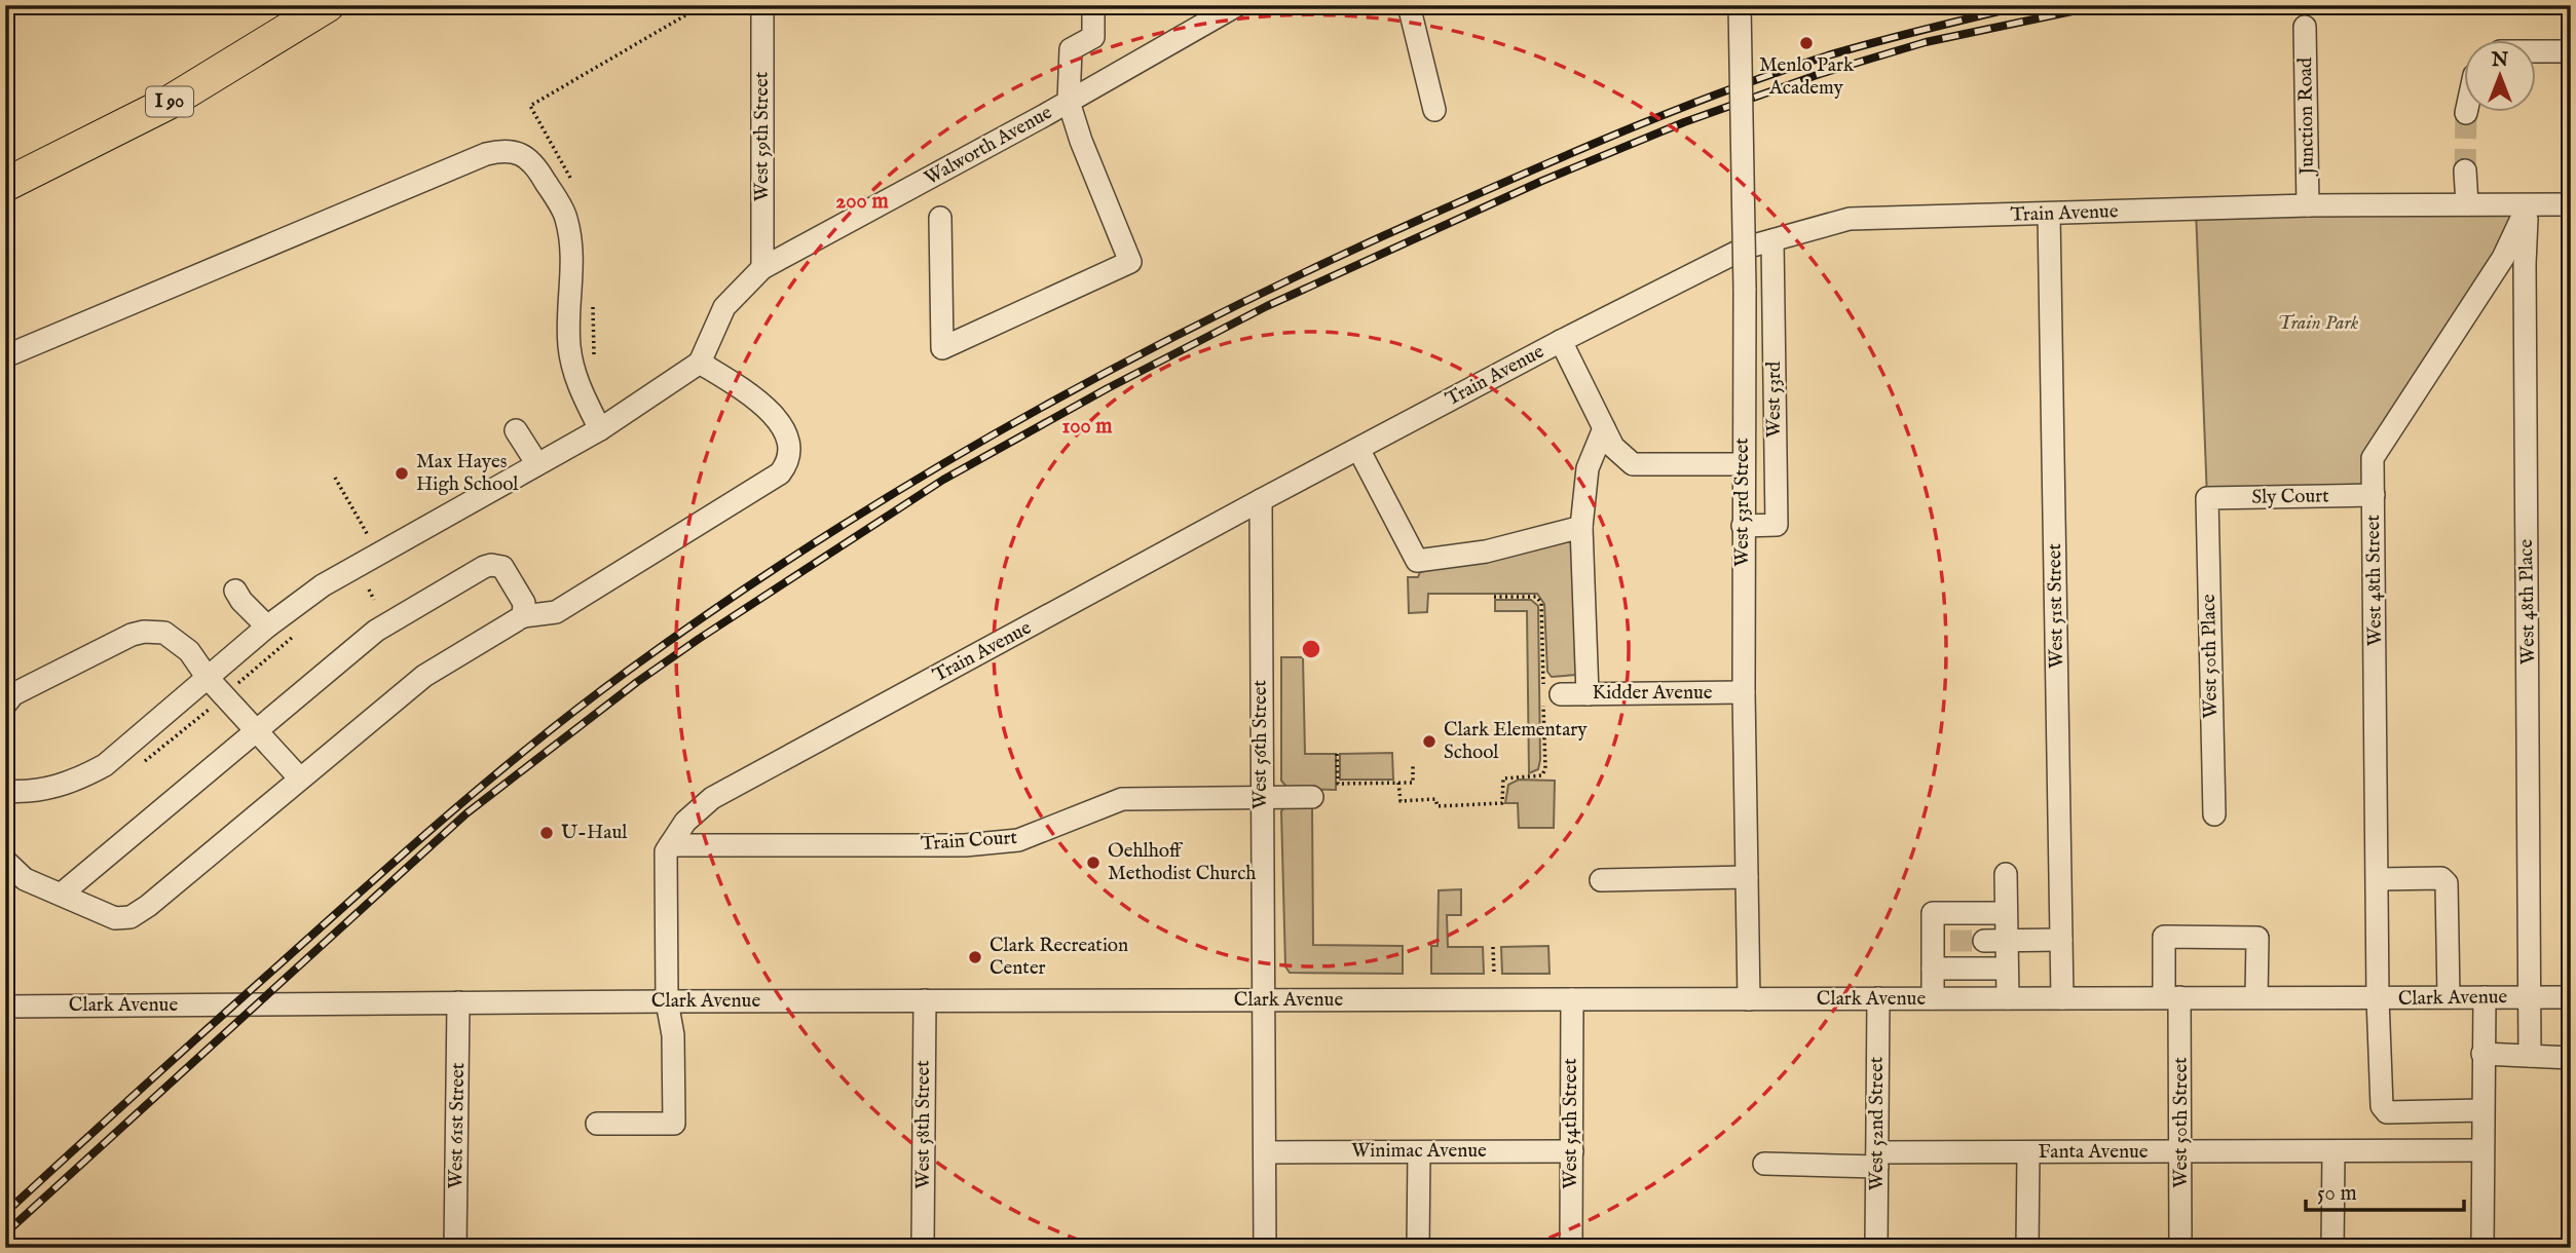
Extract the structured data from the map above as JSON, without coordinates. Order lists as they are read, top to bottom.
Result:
{
  "streets": {
    "highway": ["I 90"],
    "street": [
      "Junction Road",
      "West 59th Street",
      "Walworth Avenue",
      "Train Avenue",
      "West 53rd",
      "Sly Court",
      "West 53rd Street",
      "West 48th Street",
      "West 48th Place",
      "West 51st Street",
      "West 50th Place",
      "Kidder Avenue",
      "West 56th Street",
      "Train Court",
      "Clark Avenue",
      "West 50th Street",
      "West 54th Street",
      "West 52nd Street",
      "West 58th Street",
      "West 61st Street",
      "Winimac Avenue",
      "Fanta Avenue"
    ]
  },
  "crossings": [
    ["Junction Road", "Train Avenue"],
    ["West 59th Street", "Walworth Avenue"],
    ["Train Avenue", "West 53rd"],
    ["Train Avenue", "West 48th Street"],
    ["Train Avenue", "West 48th Place"],
    ["Train Avenue", "West 51st Street"],
    ["Train Avenue", "West 56th Street"],
    ["Train Avenue", "Train Court"],
    ["Train Avenue", "Clark Avenue"],
    ["West 53rd", "West 53rd Street"],
    ["Sly Court", "West 48th Street"],
    ["Sly Court", "West 50th Place"],
    ["West 53rd Street", "Kidder Avenue"],
    ["West 53rd Street", "Clark Avenue"],
    ["West 48th Street", "West 48th Place"],
    ["West 48th Street", "Clark Avenue"],
    ["West 48th Place", "Clark Avenue"],
    ["West 51st Street", "Clark Avenue"],
    ["West 56th Street", "Train Court"],
    ["West 56th Street", "Clark Avenue"],
    ["West 56th Street", "Winimac Avenue"],
    ["Clark Avenue", "West 50th Street"],
    ["Clark Avenue", "West 54th Street"],
    ["Clark Avenue", "West 52nd Street"],
    ["Clark Avenue", "West 58th Street"],
    ["Clark Avenue", "West 61st Street"],
    ["West 50th Street", "Fanta Avenue"],
    ["West 54th Street", "Winimac Avenue"],
    ["West 52nd Street", "Fanta Avenue"]
  ],
  "parks": ["Train Park"],
  "places": [
    "Menlo Park Academy",
    "Max Hayes High School",
    "Clark Elementary School",
    "U-Haul",
    "Oehlhoff Methodist Church",
    "Clark Recreation Center"
  ],
  "scale_bar": "50 m",
  "north": "top",
  "rings": ["200 m", "100 m"]
}
